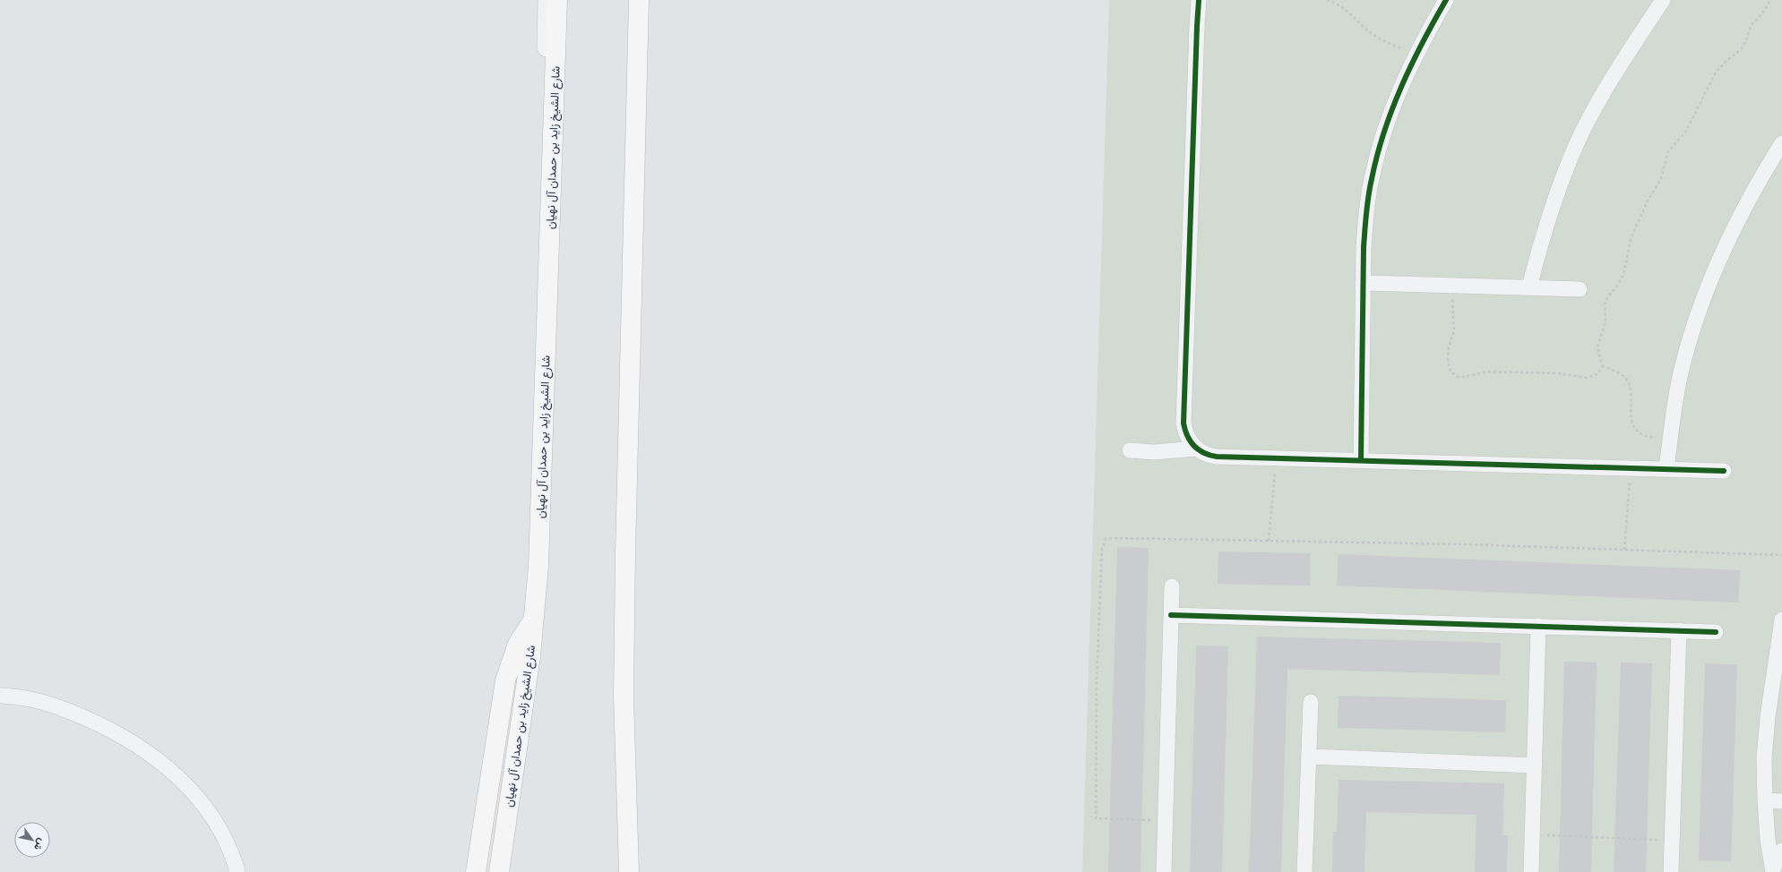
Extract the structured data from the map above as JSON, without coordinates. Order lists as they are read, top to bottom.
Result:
{
  "streets": {
    "highway": ["شارع الشيخ زايد بن حمدان آل نهيان"]
  },
  "north": "bottom right"
}
